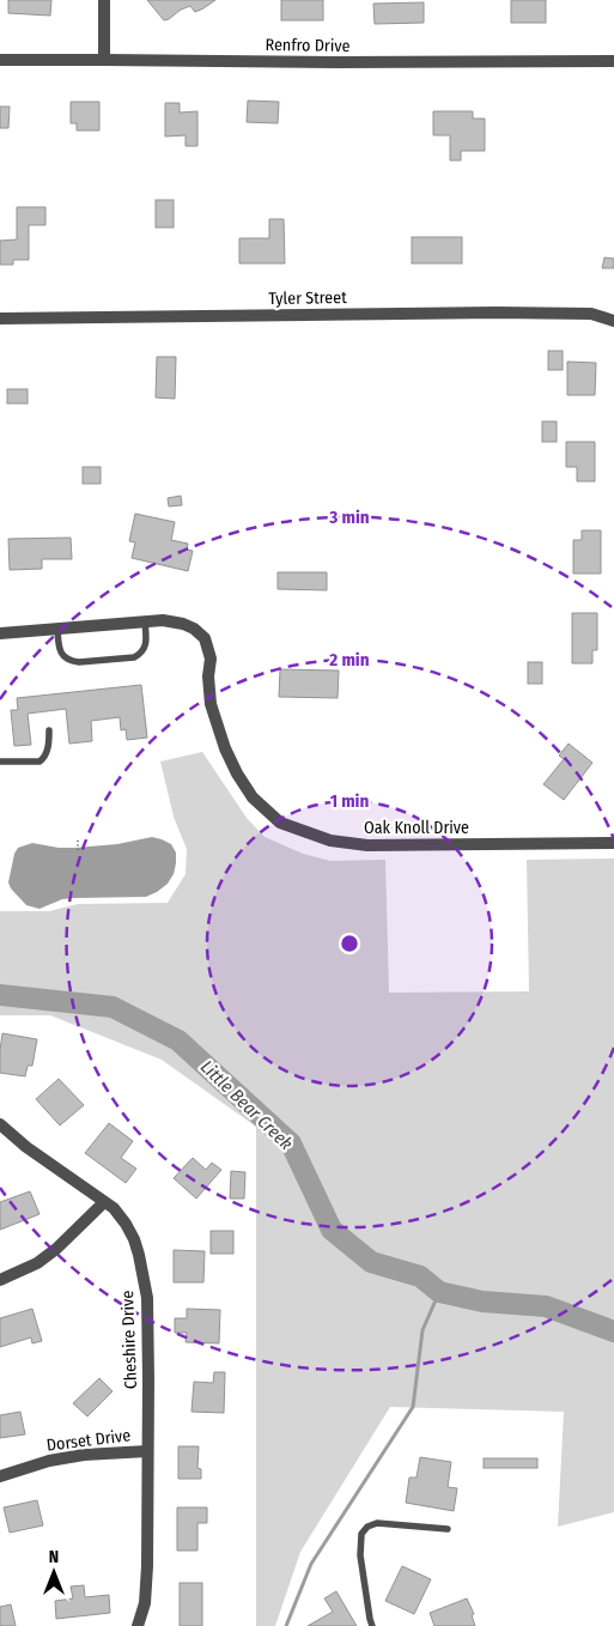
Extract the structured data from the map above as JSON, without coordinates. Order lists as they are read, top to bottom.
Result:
{
  "streets": {
    "street": [
      "Renfro Drive",
      "Tyler Street",
      "Oak Knoll Drive",
      "Cheshire Drive",
      "Dorset Drive"
    ]
  },
  "crossings": [
    ["Cheshire Drive", "Dorset Drive"]
  ],
  "water": ["Little Bear Creek"],
  "north": "top",
  "rings": ["3 min", "2 min", "1 min"]
}
